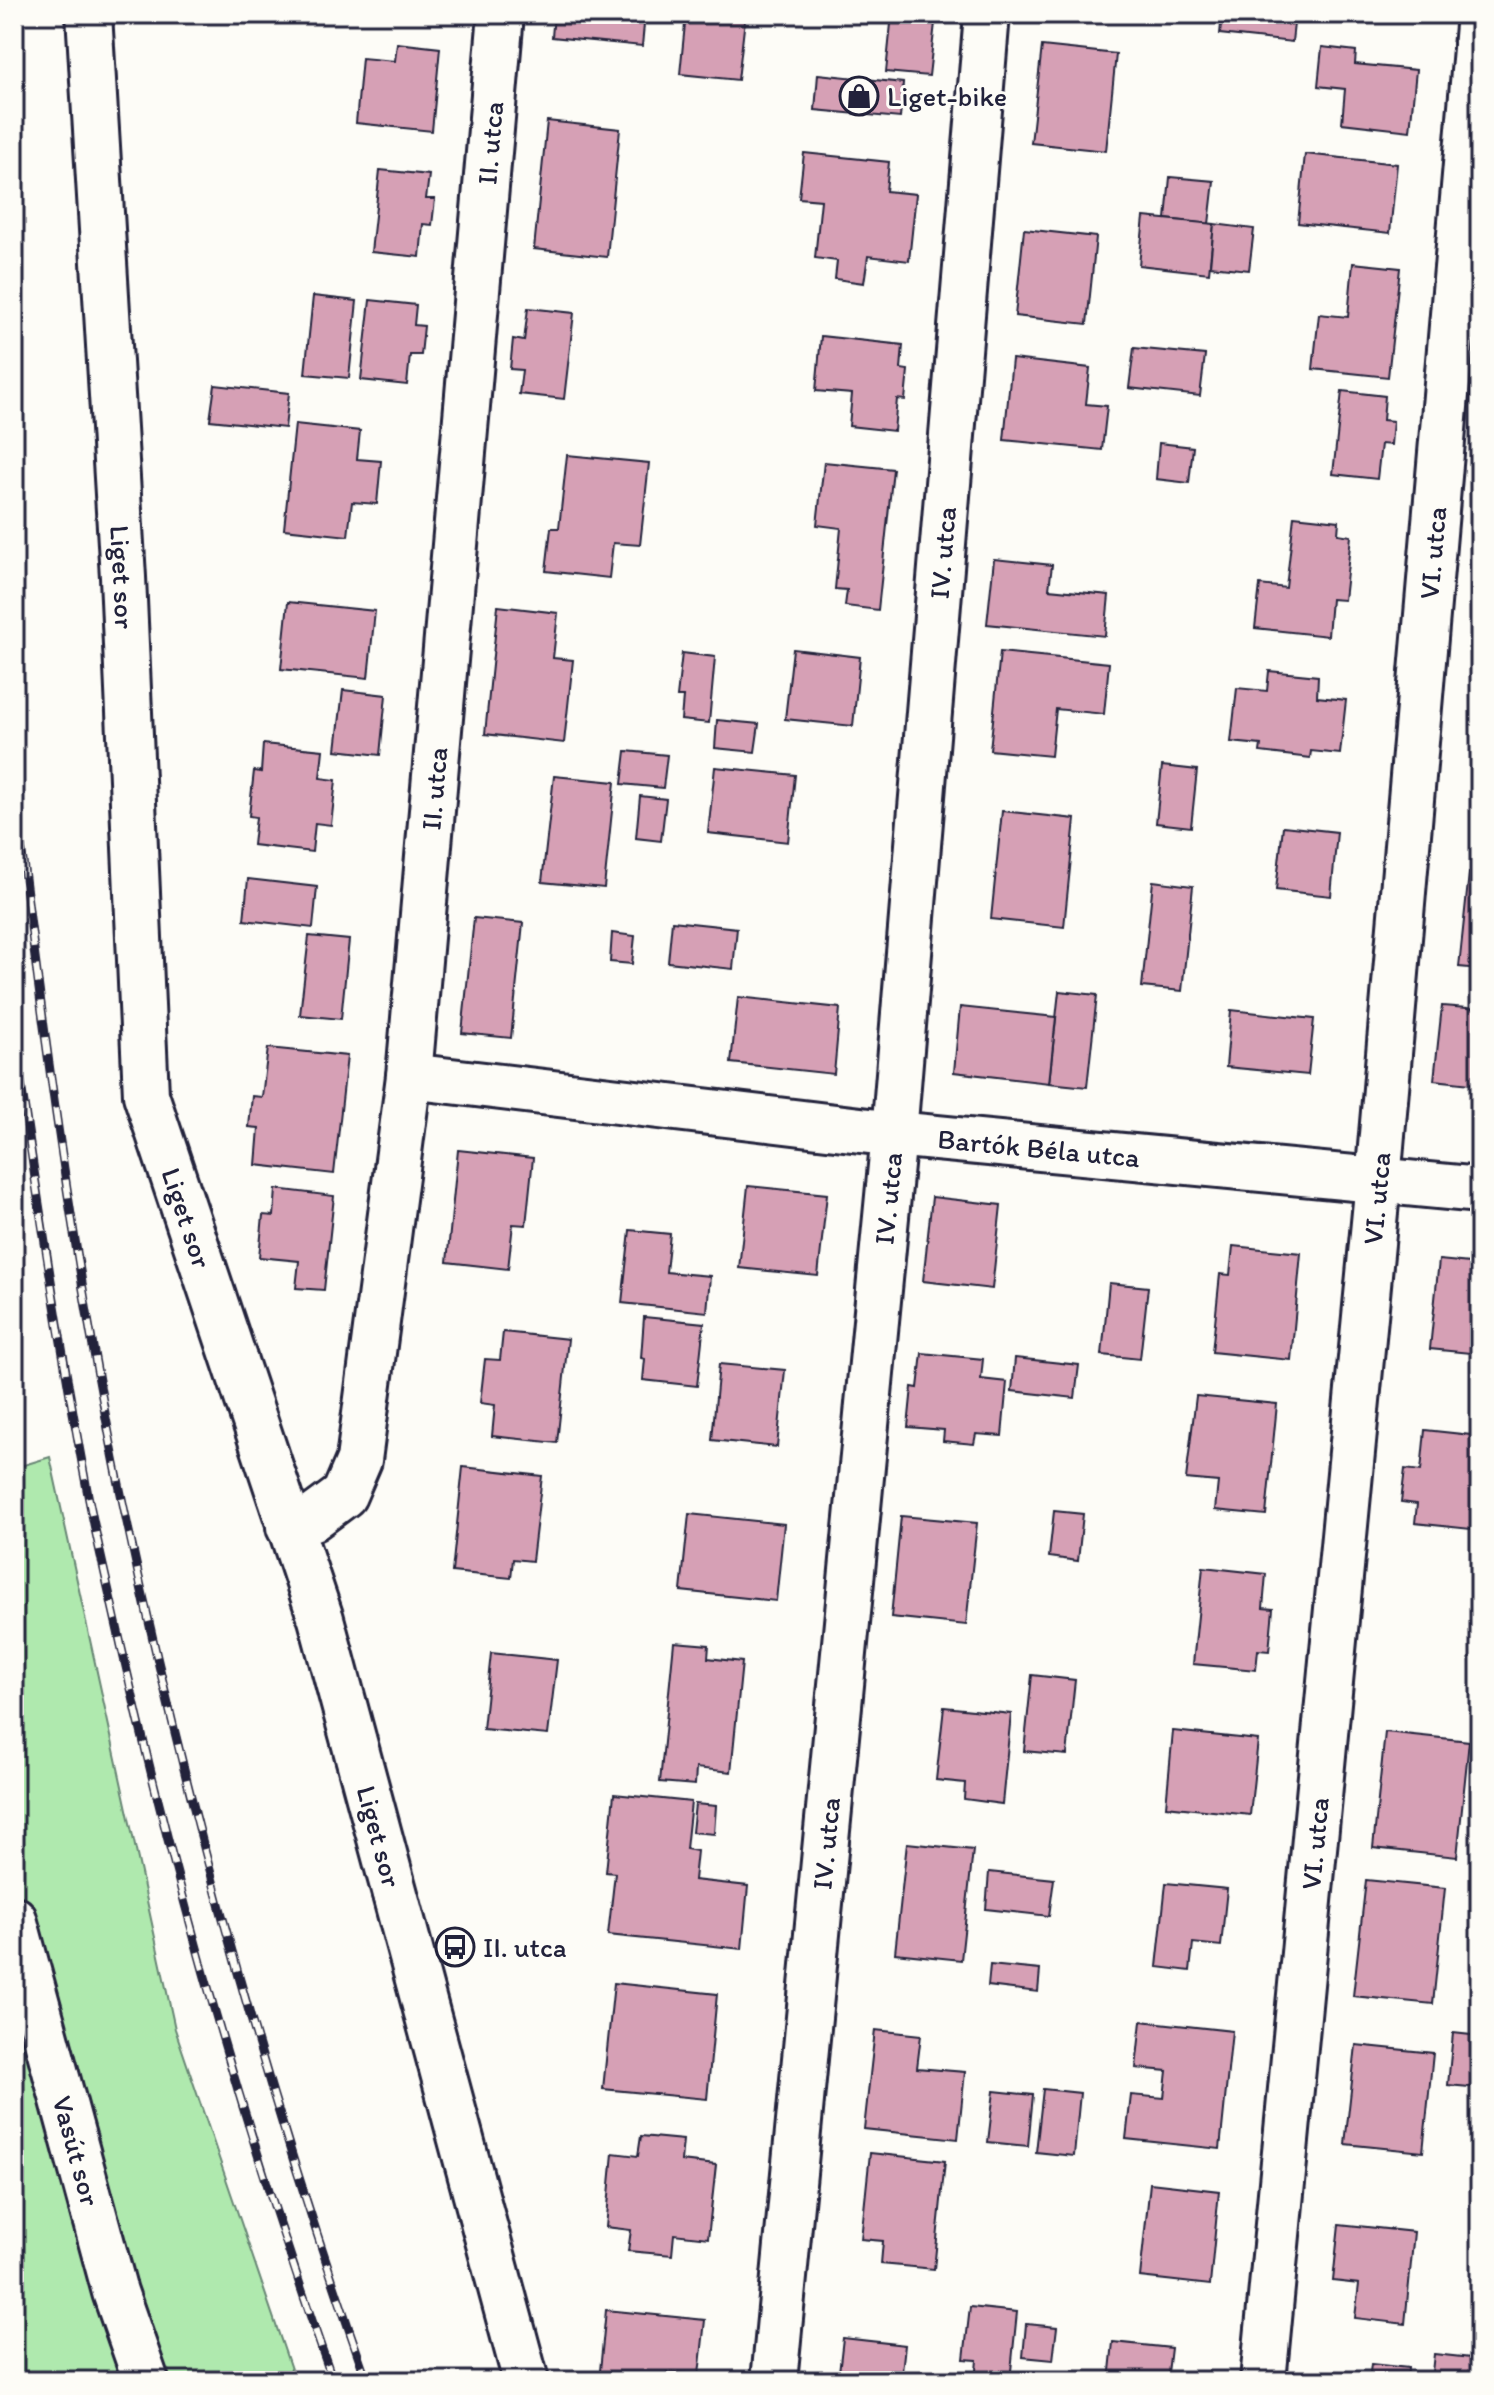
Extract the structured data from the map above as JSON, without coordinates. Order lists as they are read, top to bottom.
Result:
{
  "streets": {
    "street": [
      "II. utca",
      "IV. utca",
      "VI. utca",
      "Liget sor",
      "Bartók Béla utca",
      "Vasút sor"
    ]
  },
  "crossings": [
    ["II. utca", "Liget sor"],
    ["II. utca", "Bartók Béla utca"],
    ["IV. utca", "Bartók Béla utca"],
    ["VI. utca", "Bartók Béla utca"]
  ],
  "places": {
    "shop": ["Liget-bike"],
    "bus stop": ["II. utca"]
  }
}
